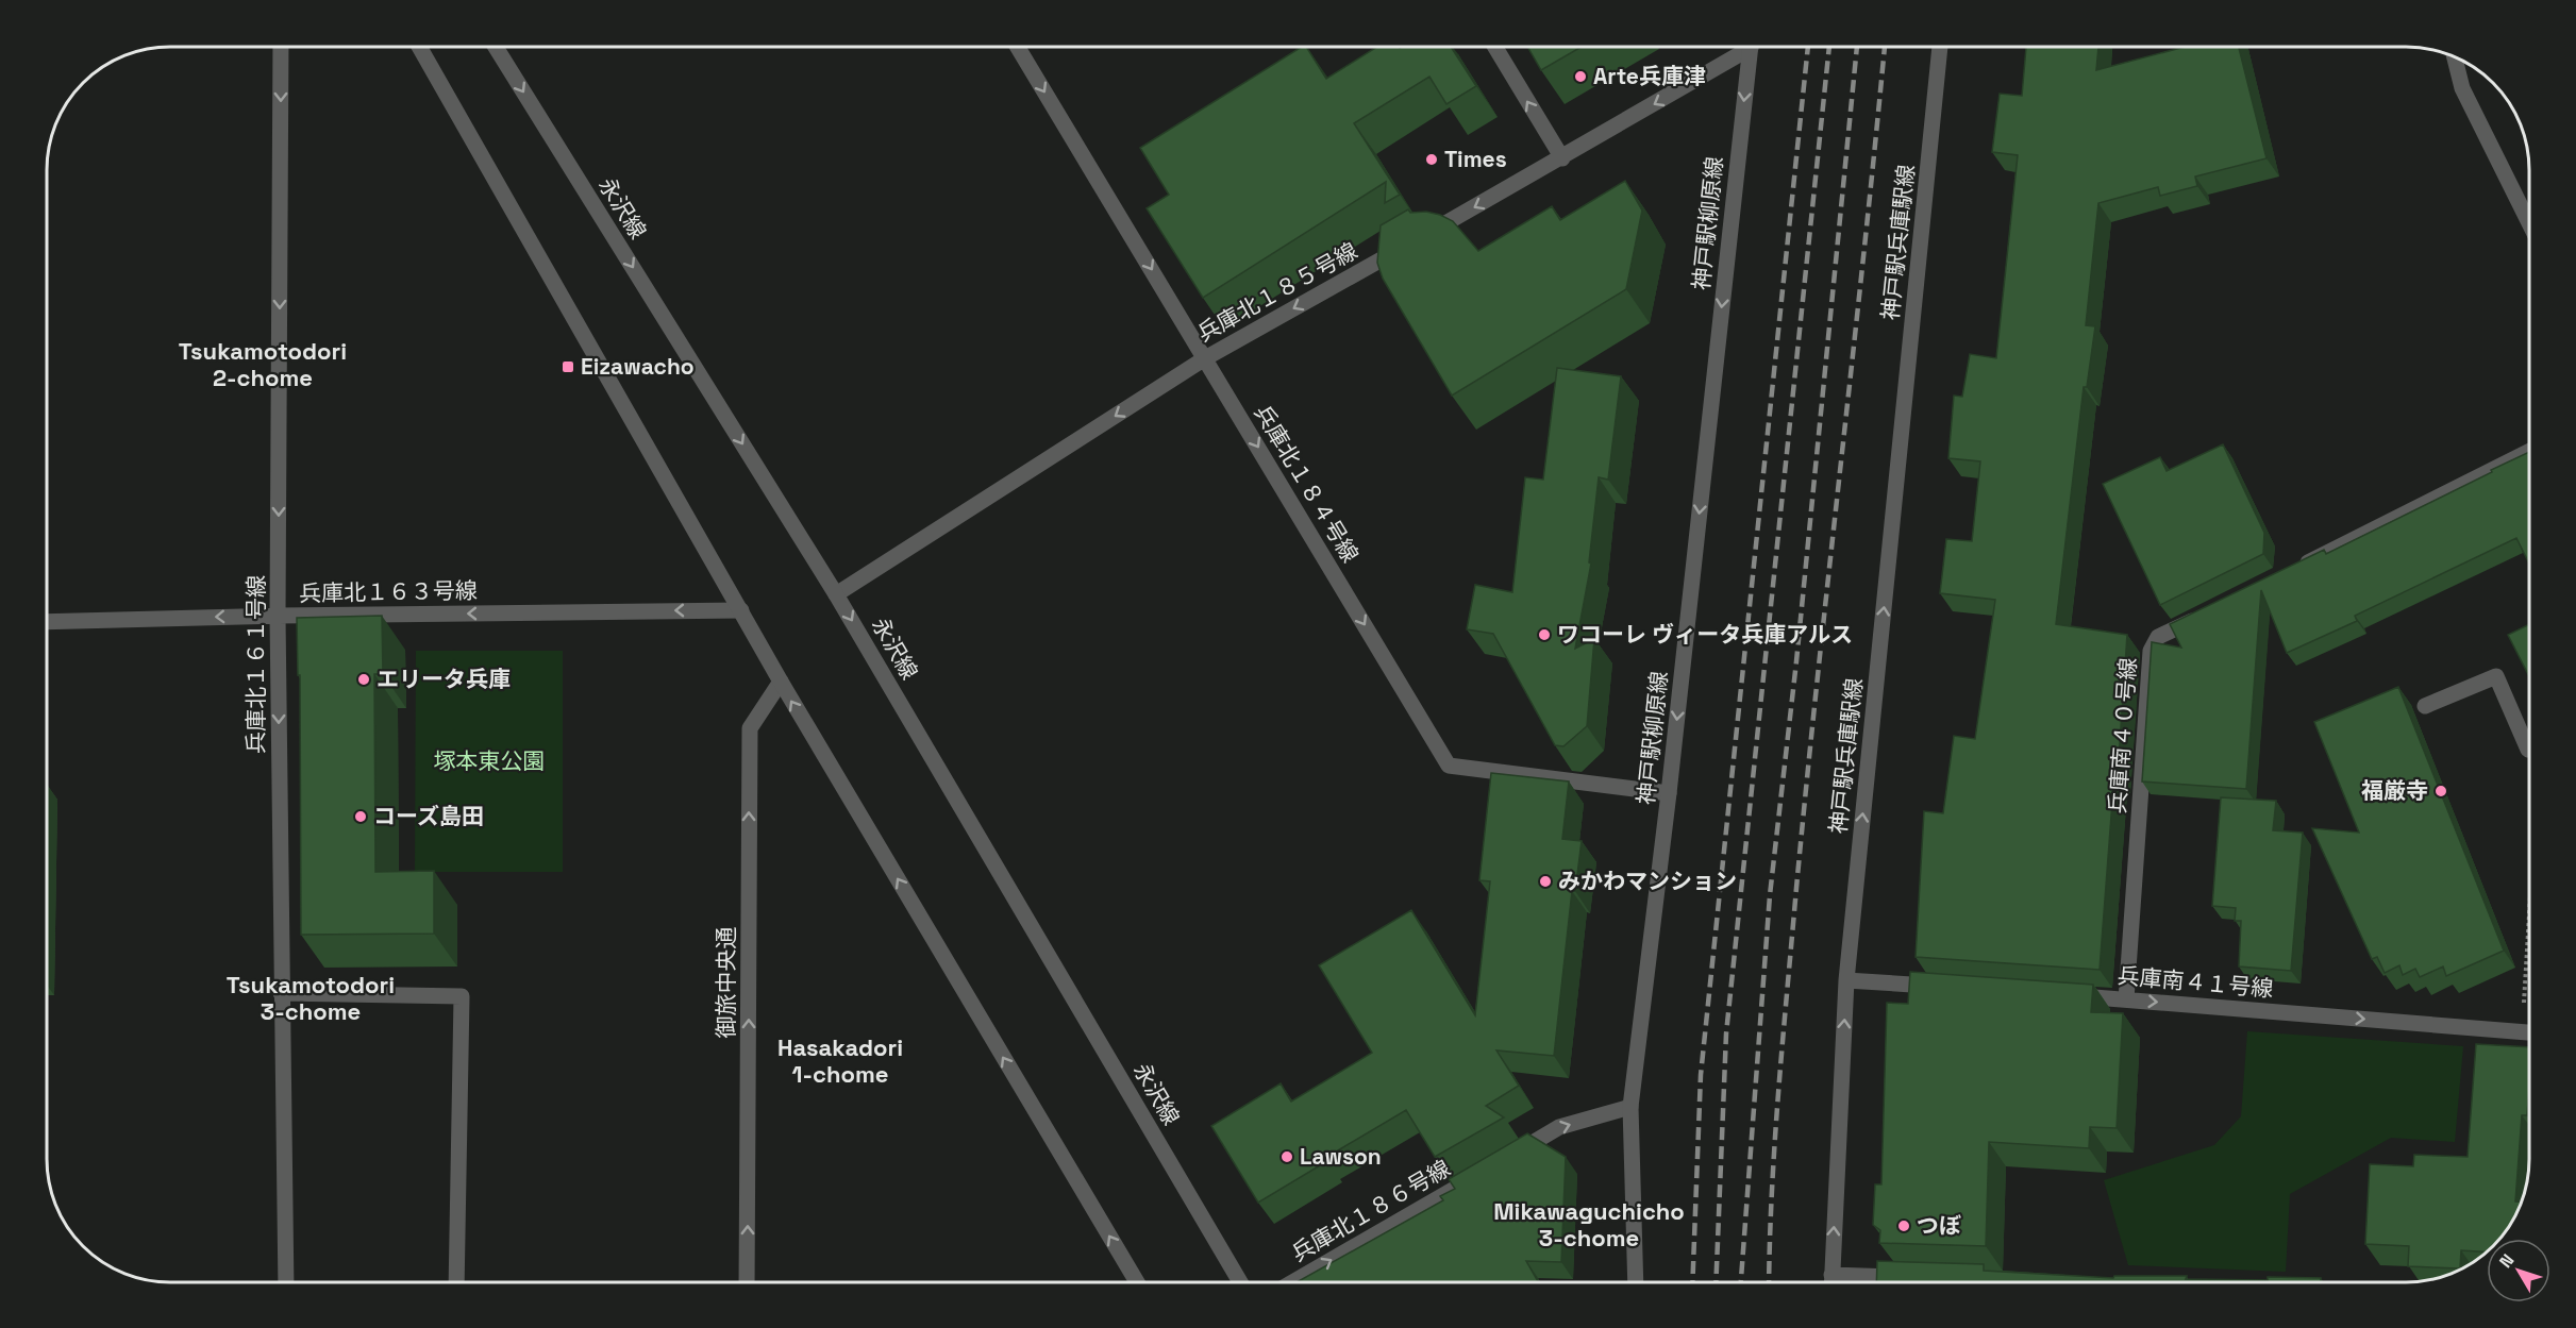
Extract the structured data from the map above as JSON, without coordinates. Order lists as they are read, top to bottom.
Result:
{
  "streets": {
    "street": [
      "永沢線",
      "神戸駅柳原線",
      "神戸駅兵庫駅線",
      "兵庫北１８５号線",
      "兵庫北１８４号線",
      "兵庫北１６３号線",
      "兵庫北１６１号線",
      "兵庫南４０号線",
      "御旅中央通",
      "兵庫南４１号線",
      "兵庫北１８６号線"
    ]
  },
  "crossings": [
    ["永沢線", "兵庫北１８５号線"],
    ["神戸駅柳原線", "兵庫北１８４号線"],
    ["兵庫北１８５号線", "兵庫北１８４号線"],
    ["兵庫北１６３号線", "兵庫北１６１号線"],
    ["兵庫南４０号線", "兵庫南４１号線"]
  ],
  "one_way": [
    "神戸駅柳原線",
    "神戸駅兵庫駅線",
    "兵庫北１８５号線",
    "兵庫北１８４号線",
    "兵庫北１６３号線",
    "兵庫北１６１号線",
    "御旅中央通",
    "兵庫南４１号線",
    "兵庫北１８６号線"
  ],
  "districts": [
    "Tsukamotodori 2-chome",
    "Tsukamotodori 3-chome",
    "Hasakadori 1-chome",
    "Mikawaguchicho 3-chome"
  ],
  "parks": ["塚本東公園"],
  "places": {
    "other": [
      "Arte兵庫津",
      "Times",
      "ワコーレ ヴィータ兵庫アルス",
      "エリータ兵庫",
      "福厳寺",
      "コーズ島田",
      "みかわマンション",
      "Lawson",
      "つぼ"
    ],
    "transit": ["Eizawacho"]
  },
  "north": "top left"
}
